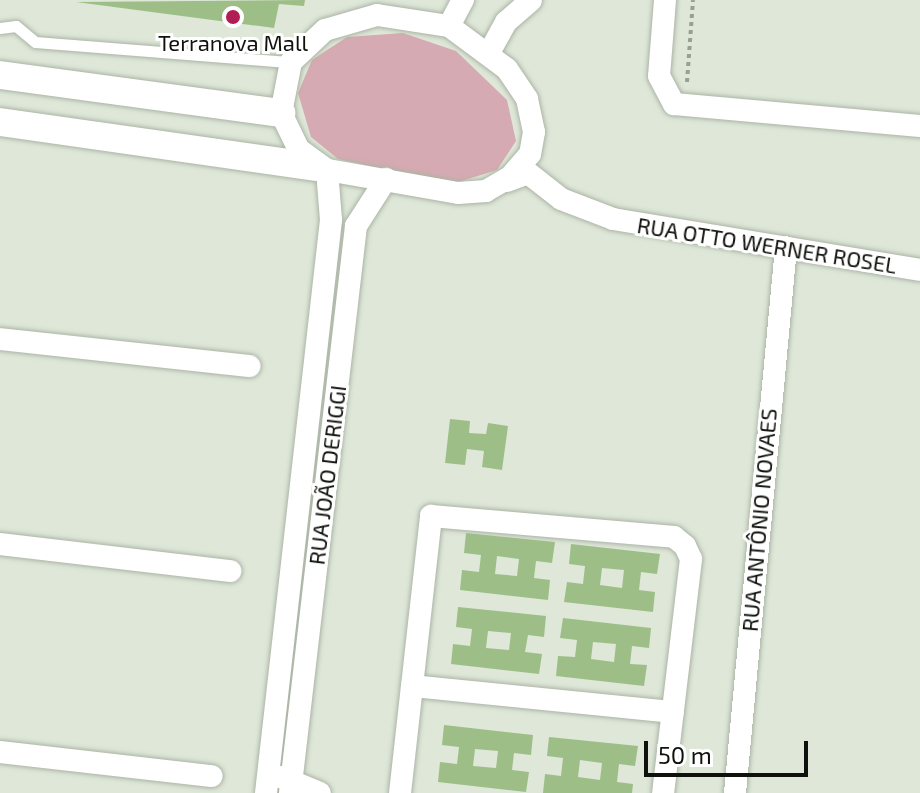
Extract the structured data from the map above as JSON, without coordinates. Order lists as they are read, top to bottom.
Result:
{
  "streets": {
    "street": ["RUA OTTO WERNER ROSEL", "RUA JOÃO DERIGGI", "RUA ANTÔNIO NOVAES"]
  },
  "crossings": [
    ["RUA OTTO WERNER ROSEL", "RUA JOÃO DERIGGI"],
    ["RUA OTTO WERNER ROSEL", "RUA ANTÔNIO NOVAES"]
  ],
  "places": ["Terranova Mall"],
  "scale_bar": "50 m"
}
